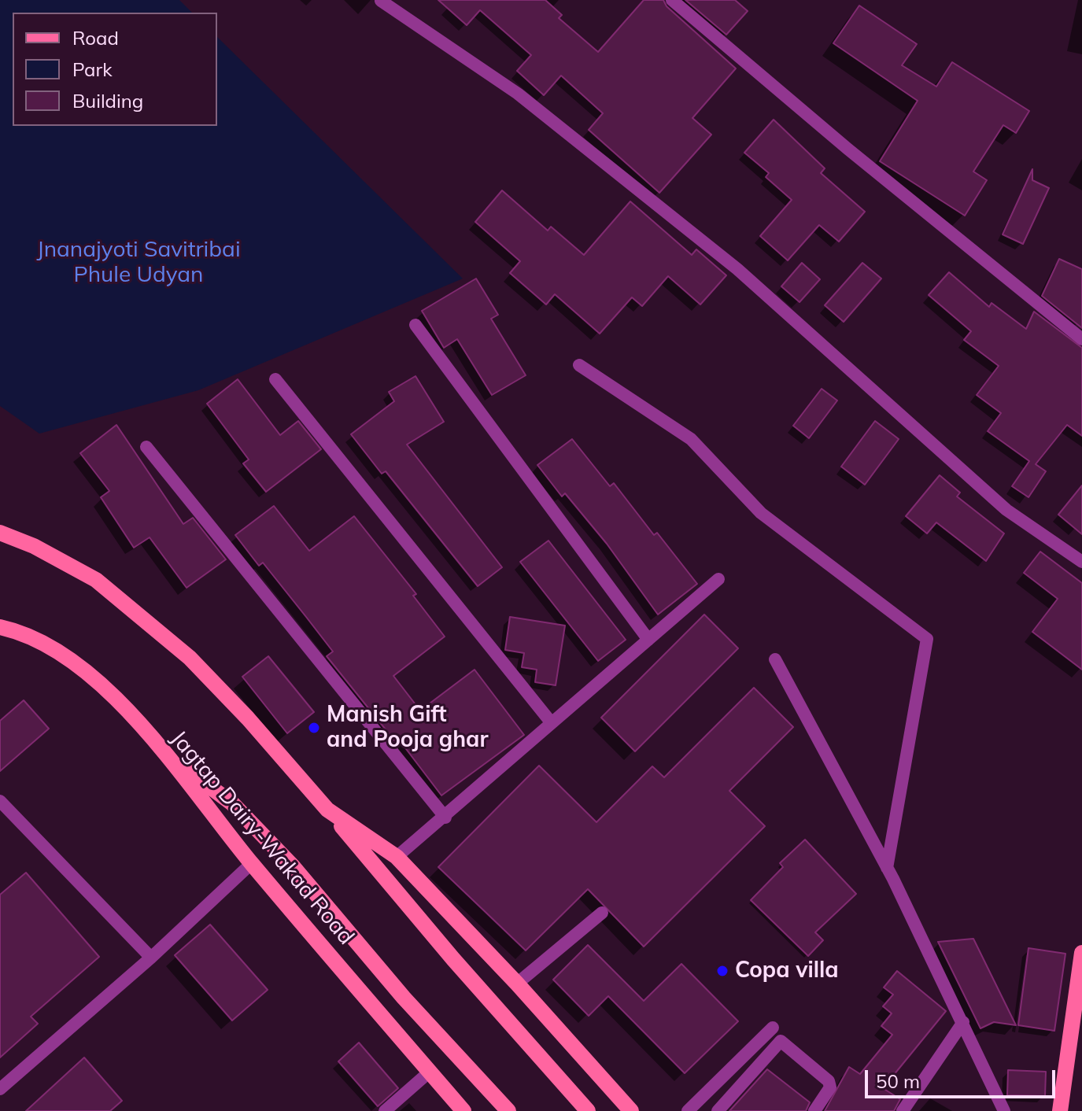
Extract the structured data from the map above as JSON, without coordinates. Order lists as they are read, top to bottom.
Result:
{
  "streets": {
    "main road": ["Jagtap Dairy-Wakad Road"]
  },
  "parks": ["Jnanajyoti Savitribai Phule Udyan"],
  "places": ["Manish Gift and Pooja ghar", "Copa villa"],
  "legend": ["Road", "Park", "Building"],
  "scale_bar": "50 m"
}
